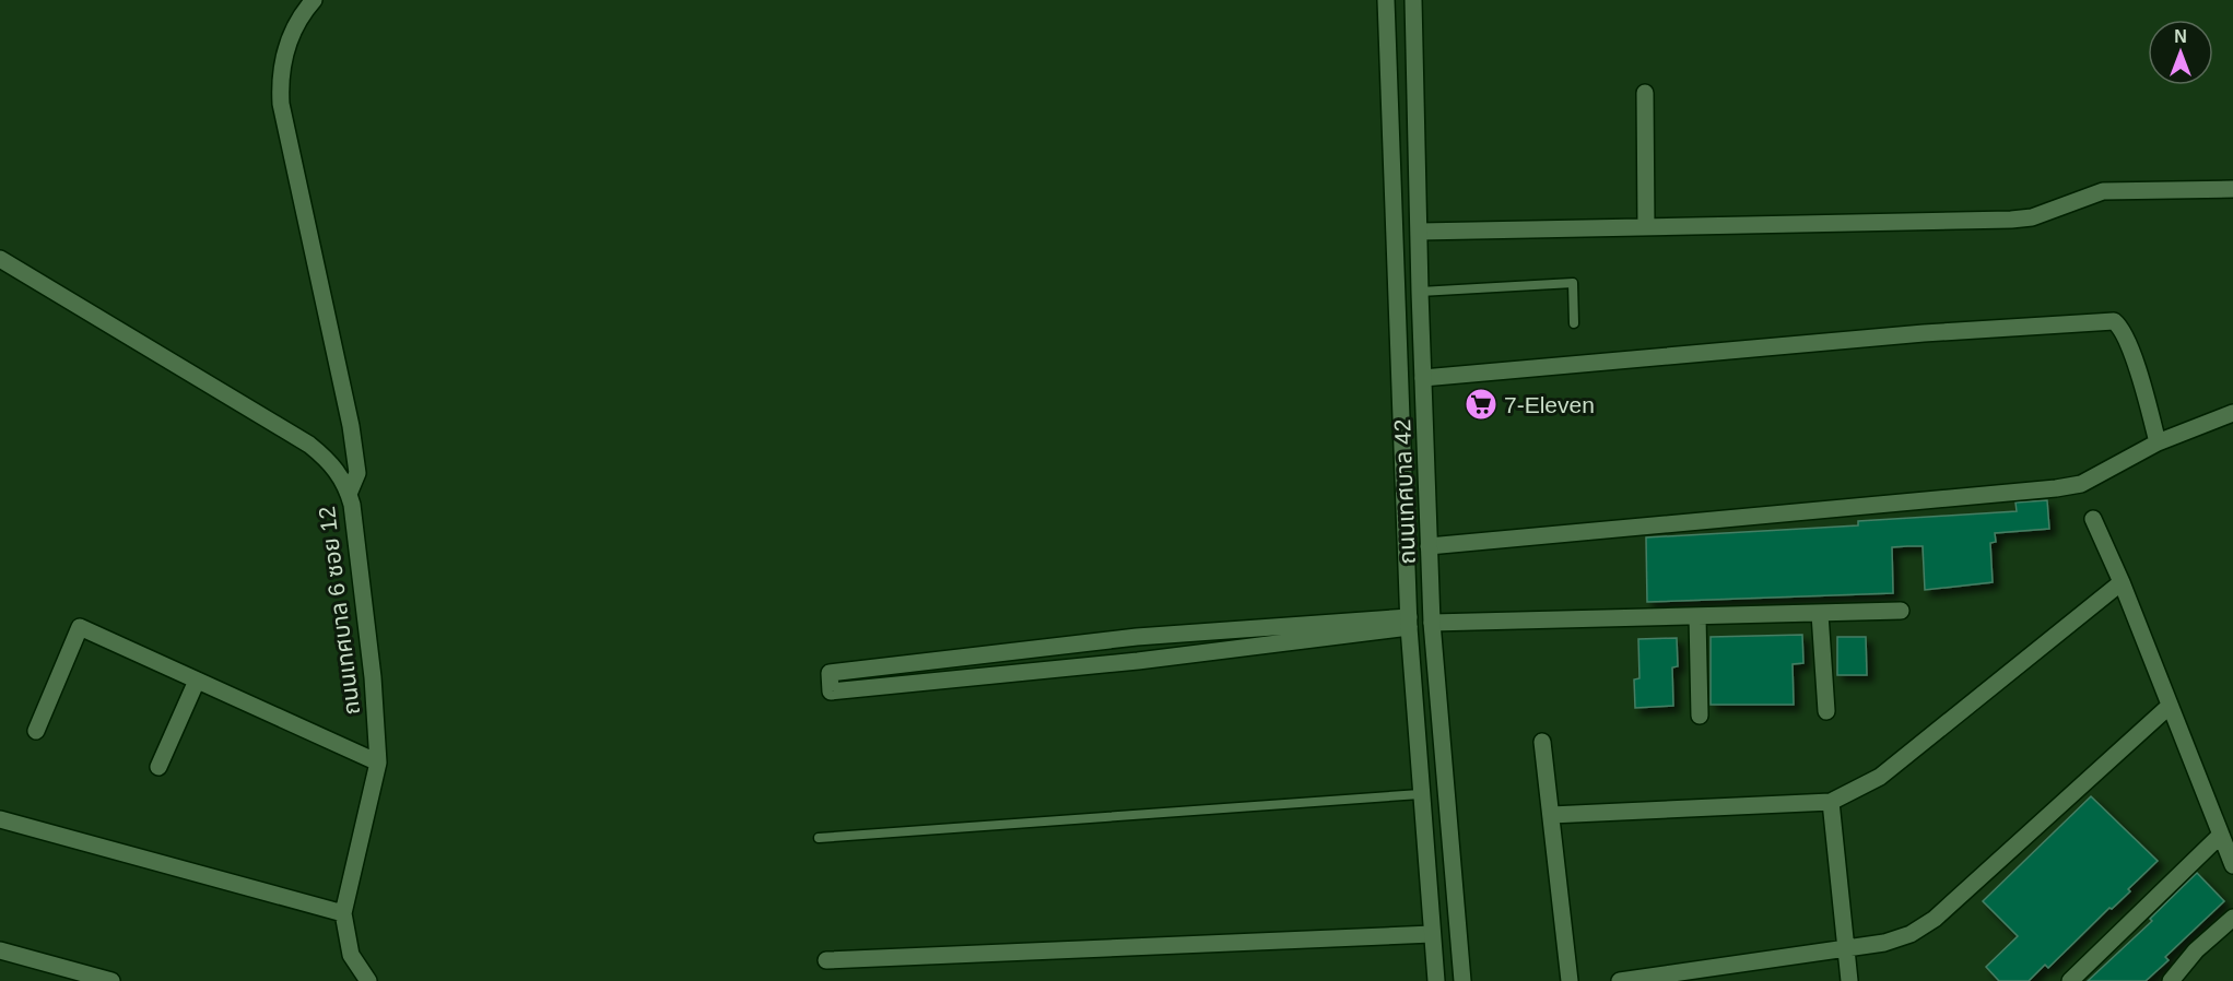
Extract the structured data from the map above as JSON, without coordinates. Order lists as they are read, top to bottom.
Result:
{
  "streets": {
    "street": ["ถนนเทศบาล 42", "ถนนเทศบาล 6 ซอย 12"]
  },
  "places": {
    "supermarket": ["7-Eleven"]
  },
  "north": "top"
}
